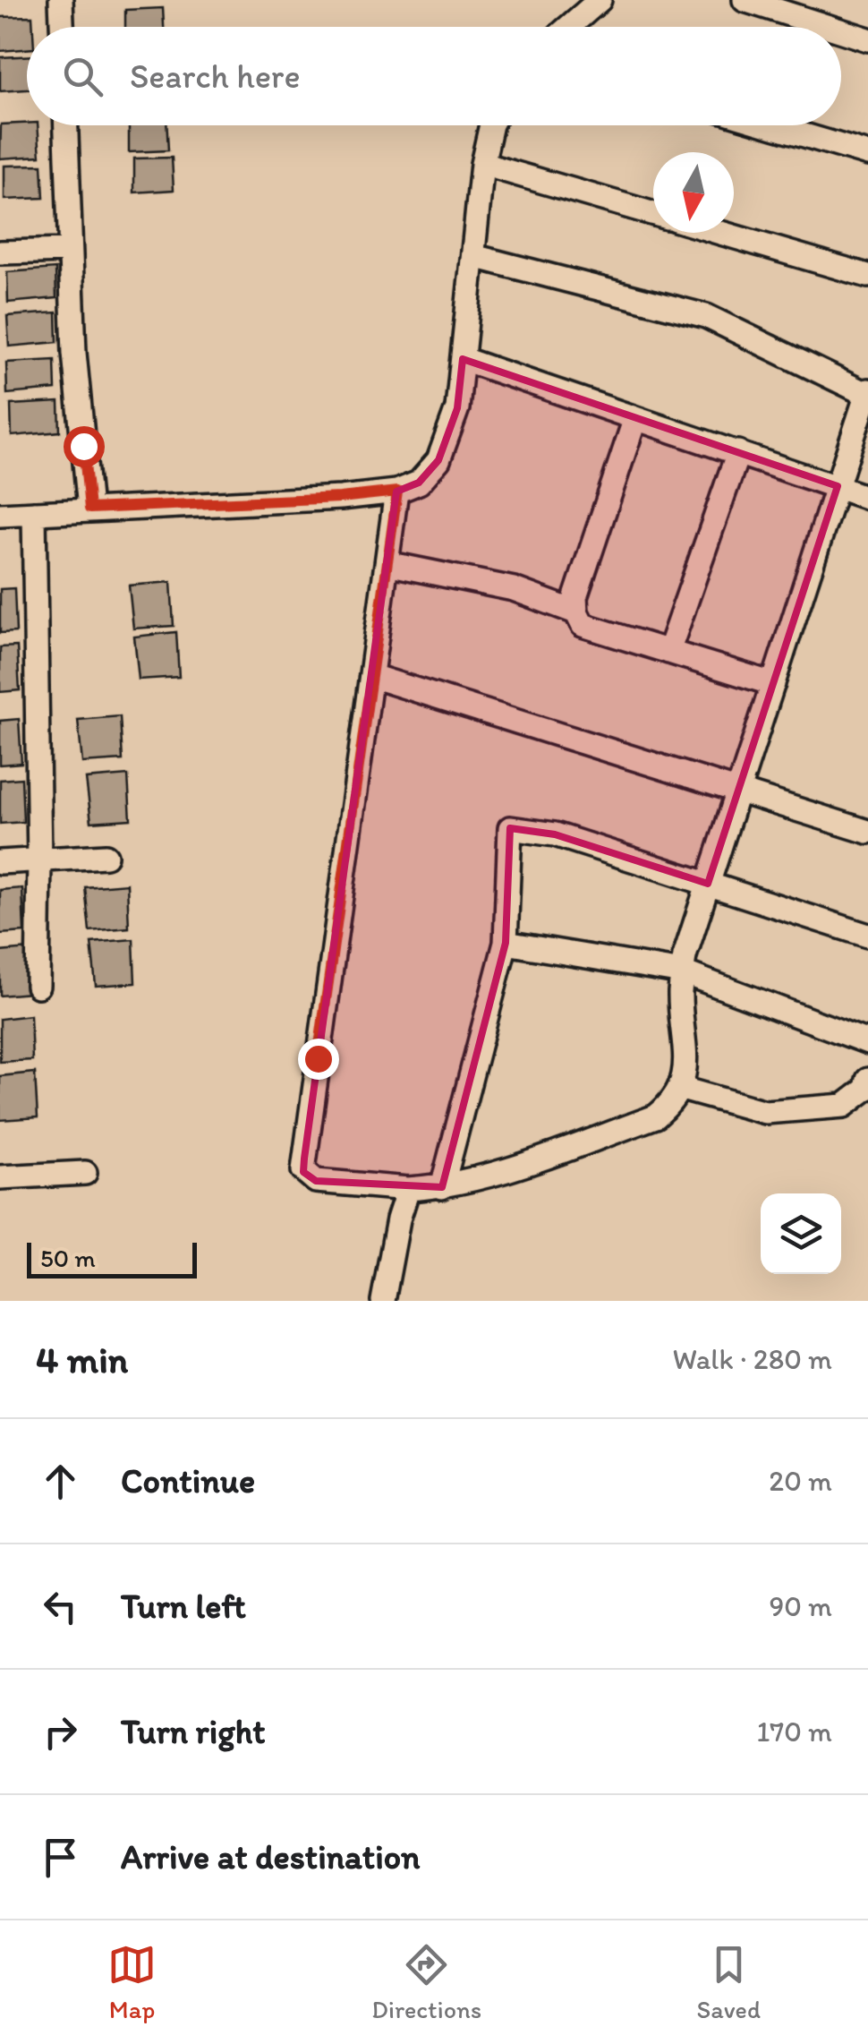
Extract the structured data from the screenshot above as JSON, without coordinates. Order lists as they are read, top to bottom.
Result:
{
  "scale_bar": "50 m",
  "north": "bottom",
  "page": {
    "search": "Search here",
    "scale": "50 m",
    "heading": ["4 min", "Walk · 280 m"],
    "list": [
      ["Continue", "20 m"],
      ["Turn left", "90 m"],
      ["Turn right", "170 m"],
      "Arrive at destination"
    ],
    "nav": ["Map", "Directions", "Saved"]
  }
}
